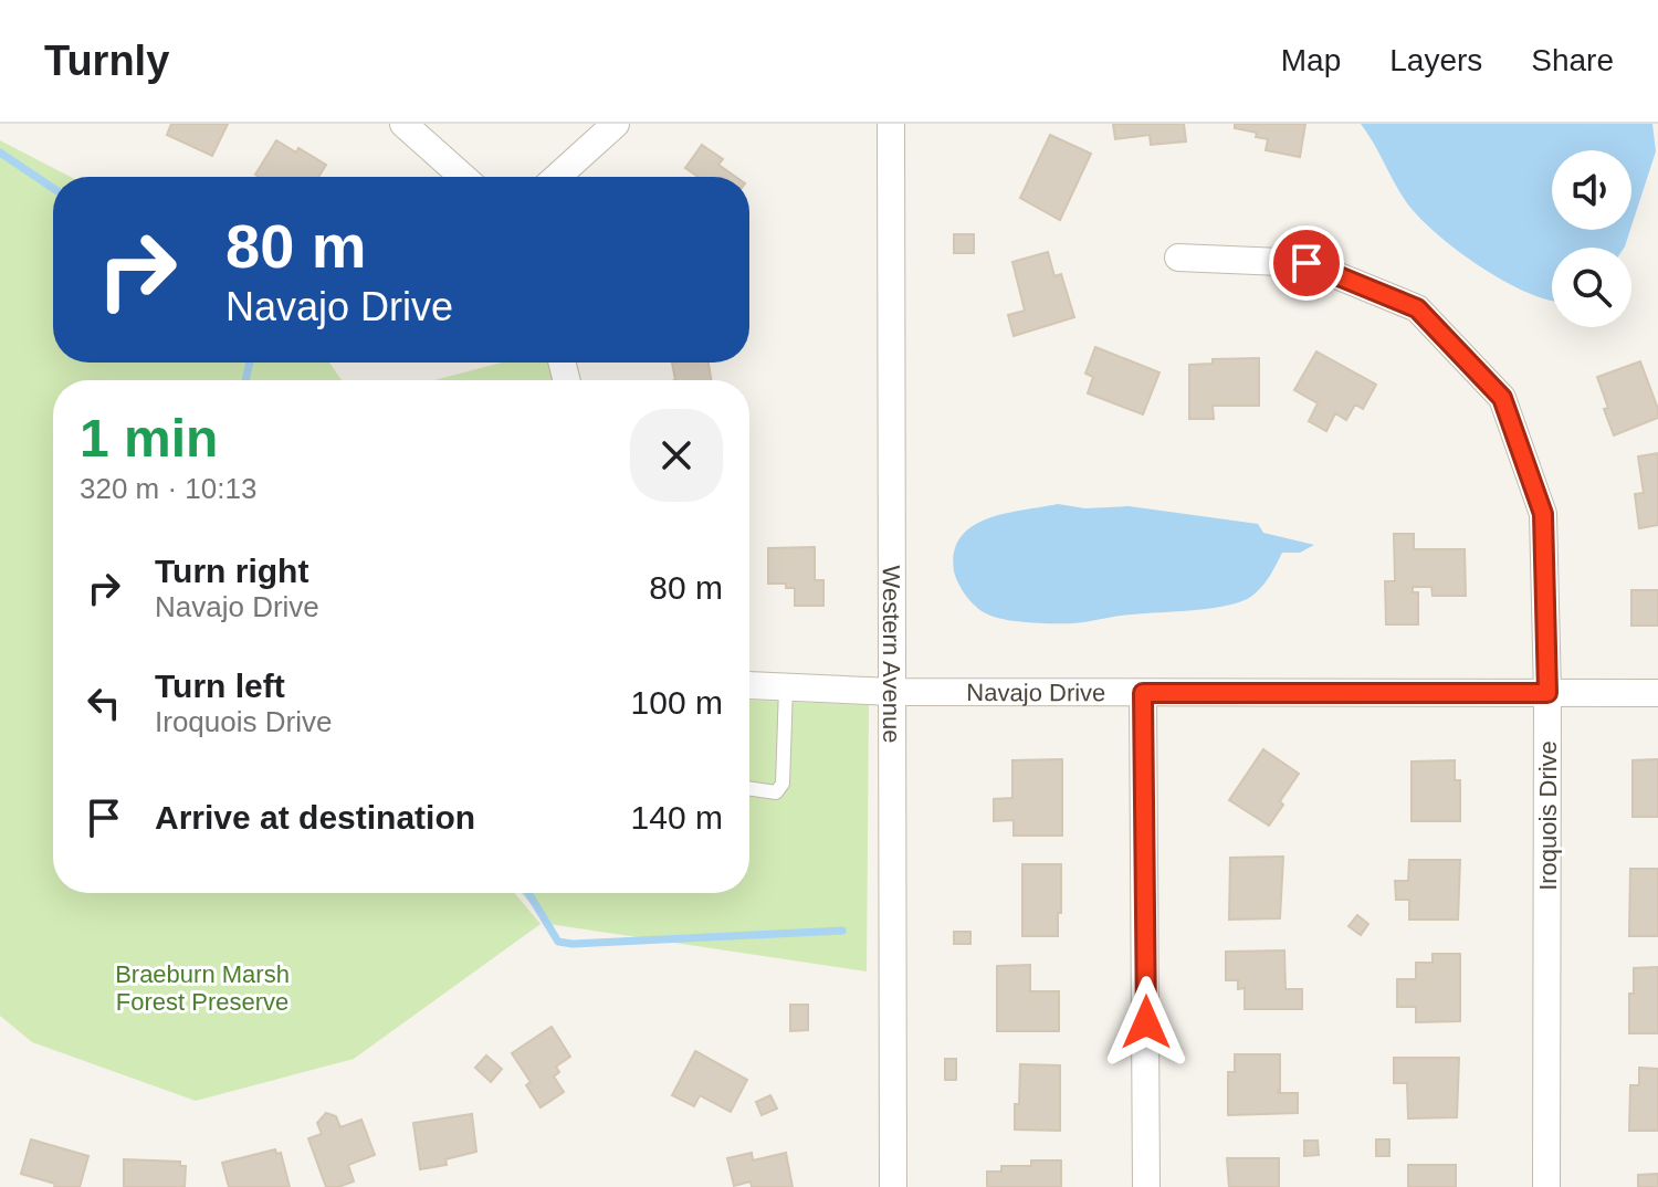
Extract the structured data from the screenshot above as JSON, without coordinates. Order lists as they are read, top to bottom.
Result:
{
  "streets": {
    "street": ["Western Avenue", "Navajo Drive", "Iroquois Drive"]
  },
  "crossings": [
    ["Western Avenue", "Navajo Drive"],
    ["Navajo Drive", "Iroquois Drive"]
  ],
  "parks": ["Braeburn Marsh Forest Preserve"],
  "page": {
    "header": "Turnly",
    "nav": ["Map", "Layers", "Share"],
    "turn": ["80 m", "Navajo Drive"],
    "heading": ["1 min", "320 m · 10:13"],
    "list": [
      {
        "name": "Turn right",
        "note": "Navajo Drive",
        "value": "80 m"
      },
      {
        "name": "Turn left",
        "note": "Iroquois Drive",
        "value": "100 m"
      },
      {
        "name": "Arrive at destination",
        "value": "140 m"
      }
    ]
  }
}
